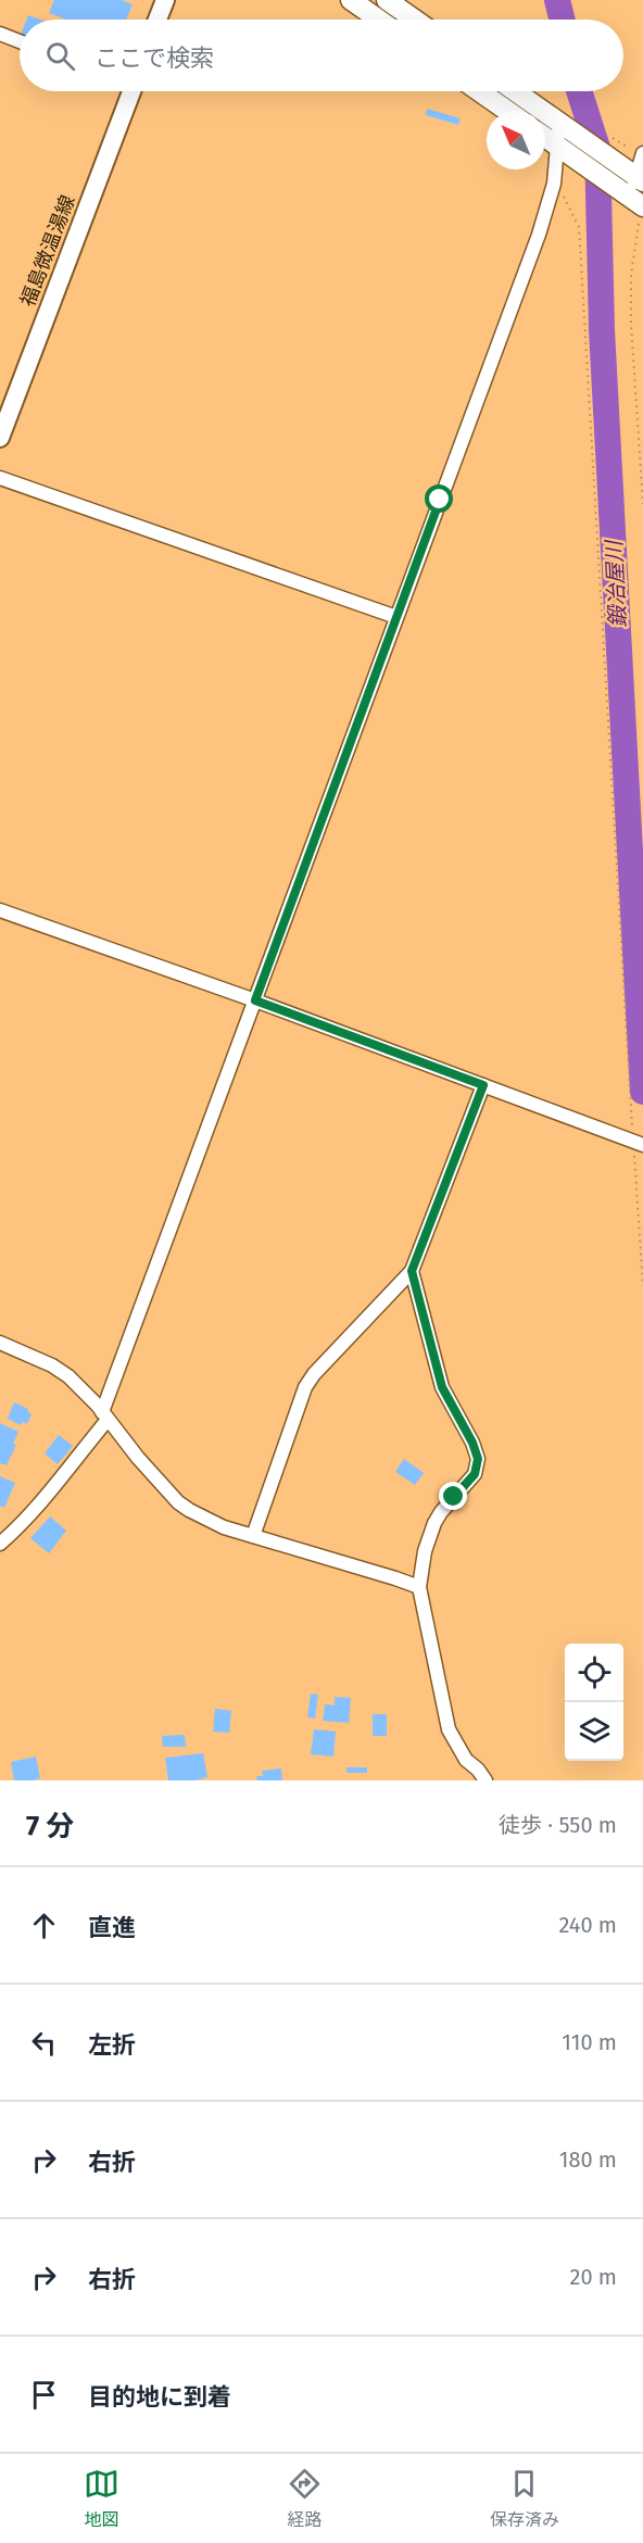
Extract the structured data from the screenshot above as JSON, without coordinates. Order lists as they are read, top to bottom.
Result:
{
  "streets": {
    "main road": ["福島微温湯線"]
  },
  "water": ["鍛冶屋川"],
  "north": "top left",
  "page": {
    "search": "ここで検索",
    "heading": ["7 分", "徒歩 · 550 m"],
    "list": [
      ["直進", "240 m"],
      ["左折", "110 m"],
      ["右折", "180 m"],
      ["右折", "20 m"],
      "目的地に到着"
    ],
    "nav": ["地図", "経路", "保存済み"]
  }
}
